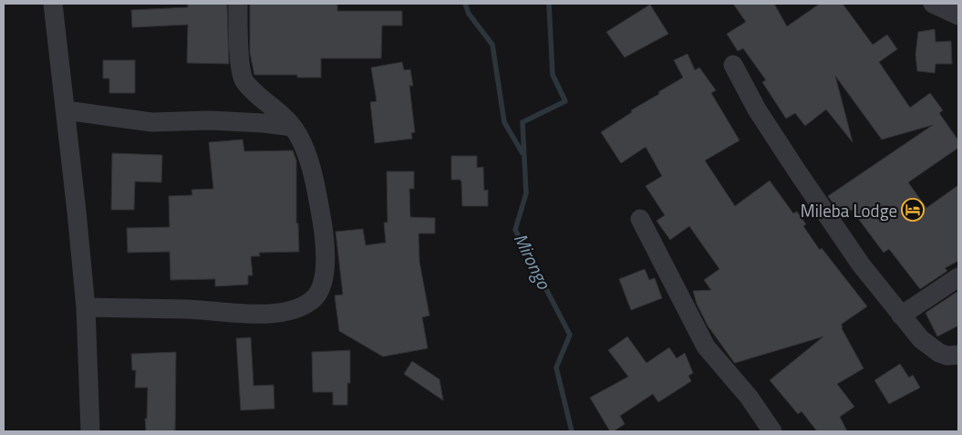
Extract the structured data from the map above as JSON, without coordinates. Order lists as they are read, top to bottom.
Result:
{
  "water": ["Mirongo"],
  "places": {
    "hotel": ["Mileba Lodge"]
  }
}
